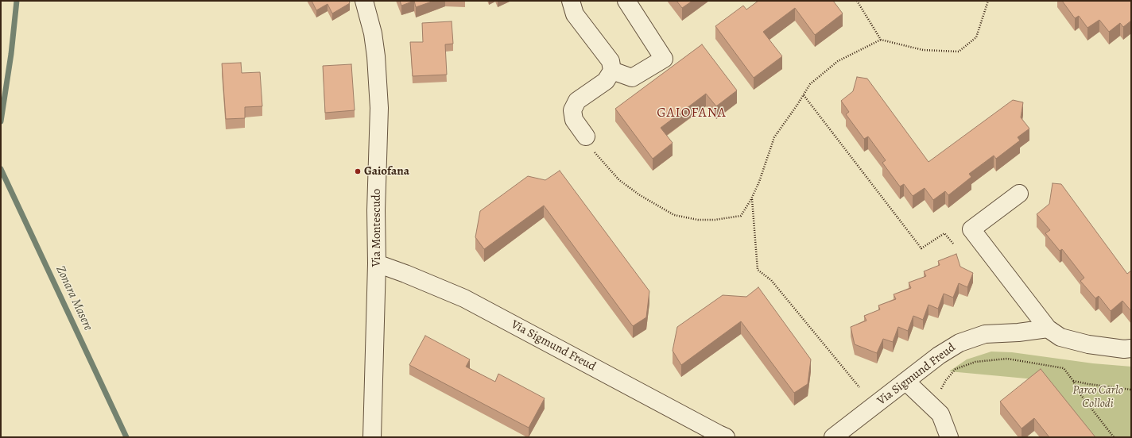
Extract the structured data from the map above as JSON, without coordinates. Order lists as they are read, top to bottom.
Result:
{
  "streets": {
    "street": ["Via Montescudo", "Via Sigmund Freud"]
  },
  "crossings": [
    ["Via Montescudo", "Via Sigmund Freud"]
  ],
  "districts": ["GAIOFANA"],
  "water": ["Zonara Masere"],
  "parks": ["Parco Carlo Collodi"],
  "places": ["Gaiofana"]
}
